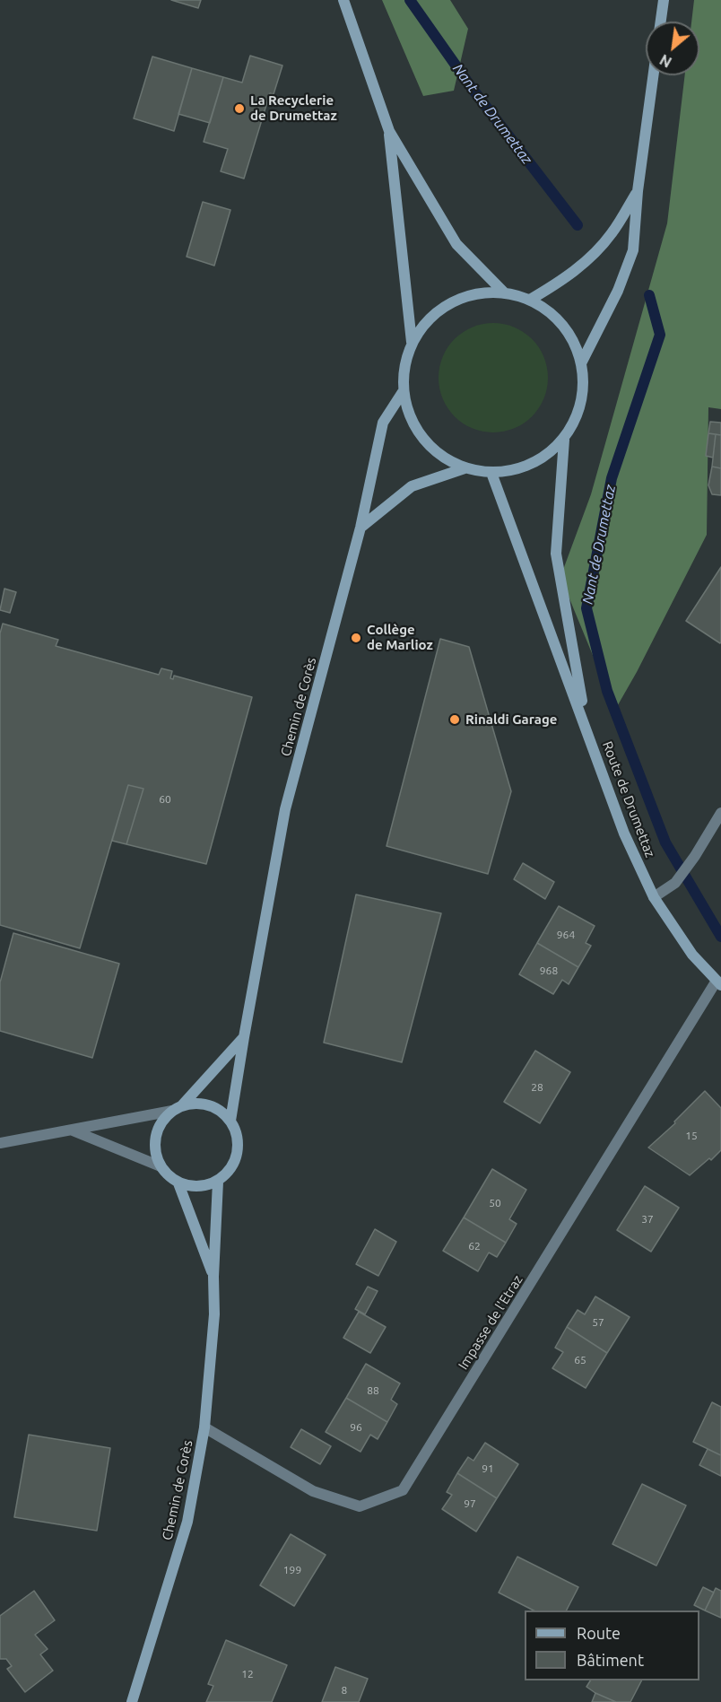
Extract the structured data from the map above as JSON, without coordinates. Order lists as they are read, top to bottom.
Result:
{
  "streets": {
    "main road": ["Chemin de Corès", "Route de Drumettaz"],
    "street": ["Impasse de l'Etraz"]
  },
  "crossings": [
    ["Chemin de Corès", "Route de Drumettaz"],
    ["Chemin de Corès", "Impasse de l'Etraz"],
    ["Route de Drumettaz", "Impasse de l'Etraz"]
  ],
  "water": ["Nant de Drumettaz"],
  "places": ["La Recyclerie de Drumettaz", "Collège de Marlioz", "Rinaldi Garage"],
  "house_numbers": [
    "60",
    "964",
    "968",
    "28",
    "15",
    "50",
    "37",
    "62",
    "57",
    "65",
    "88",
    "96",
    "91",
    "97",
    "199",
    "12",
    "8"
  ],
  "legend": ["Route", "Bâtiment"],
  "north": "bottom left"
}
